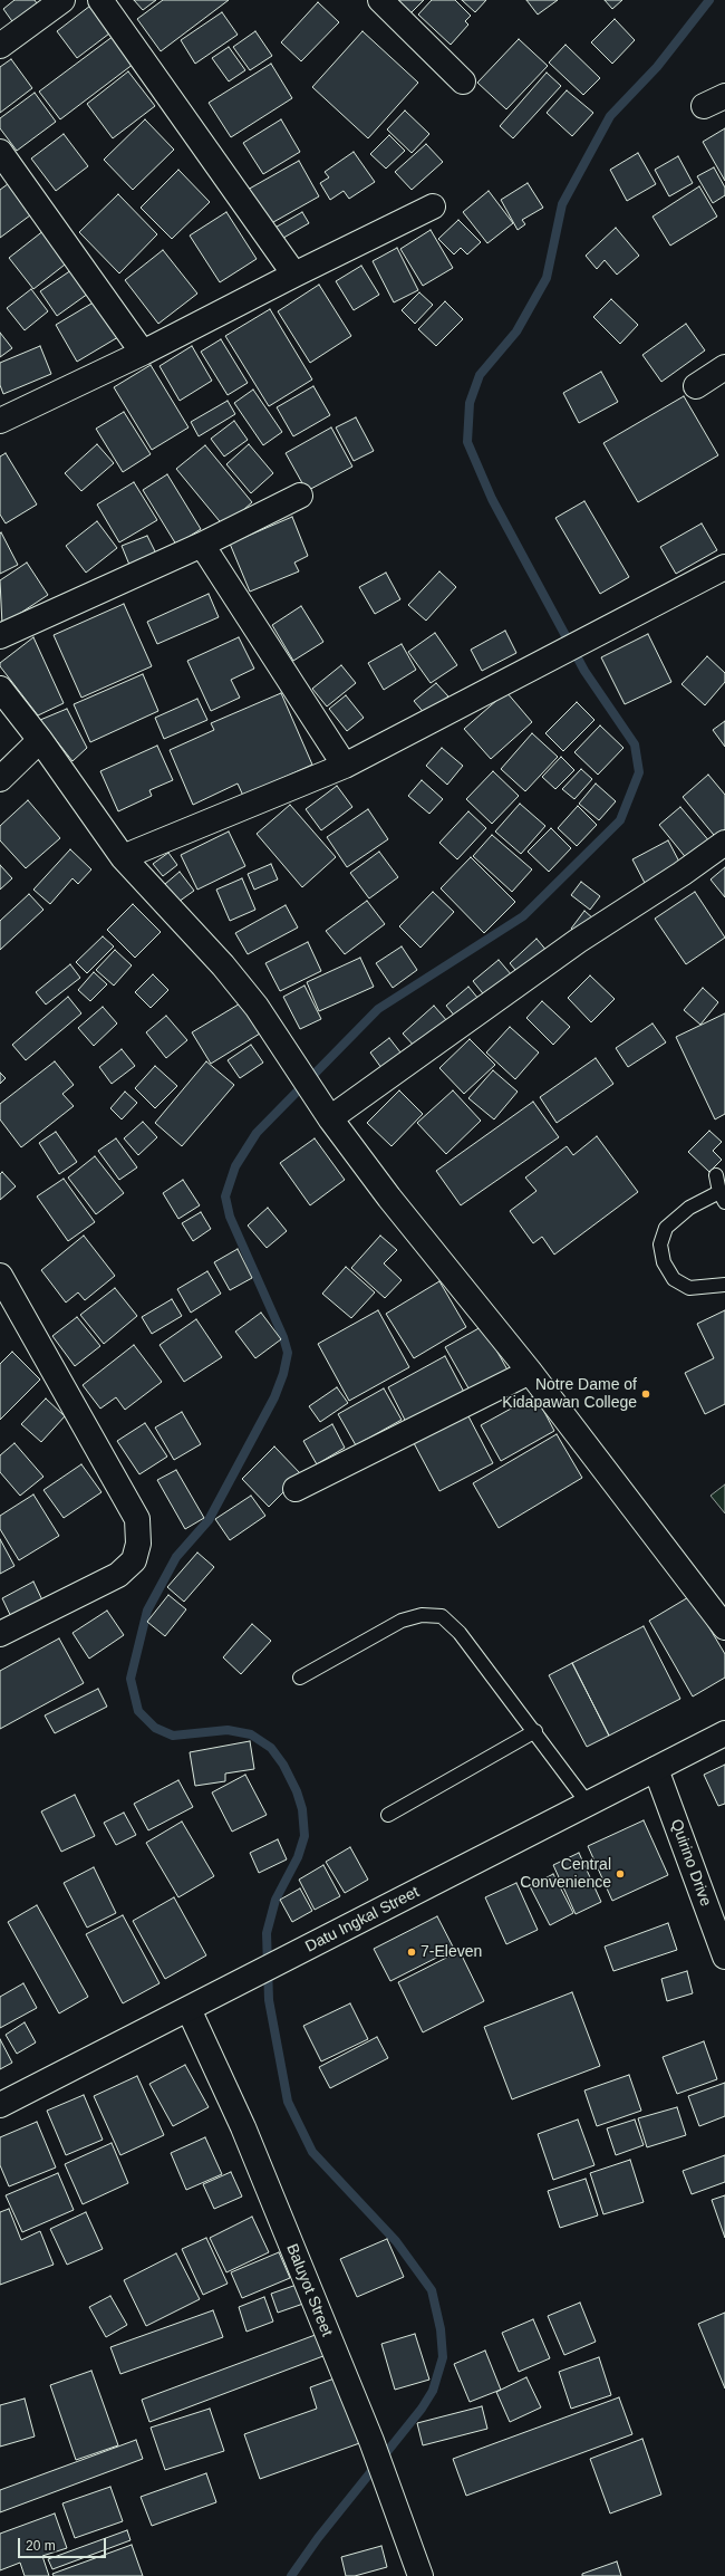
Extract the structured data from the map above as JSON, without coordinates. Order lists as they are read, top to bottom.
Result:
{
  "streets": {
    "street": ["Quirino Drive", "Datu Ingkal Street", "Baluyot Street"]
  },
  "crossings": [
    ["Quirino Drive", "Datu Ingkal Street"],
    ["Datu Ingkal Street", "Baluyot Street"]
  ],
  "places": ["Notre Dame of Kidapawan College", "Central Convenience", "7-Eleven"],
  "scale_bar": "20 m"
}
